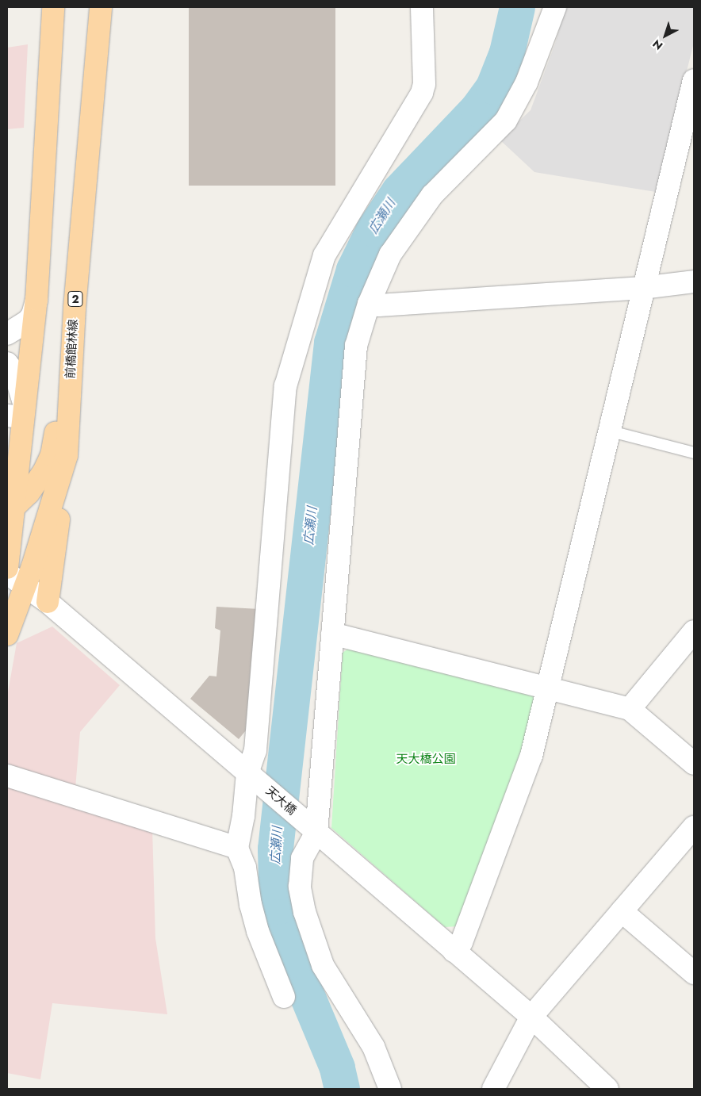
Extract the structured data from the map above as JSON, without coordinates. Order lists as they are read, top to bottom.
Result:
{
  "streets": {
    "main road": ["2", "前橋館林線"],
    "street": ["天大橋"]
  },
  "crossings": [
    ["前橋館林線", "天大橋"]
  ],
  "water": ["広瀬川"],
  "parks": ["天大橋公園"],
  "north": "bottom left"
}
